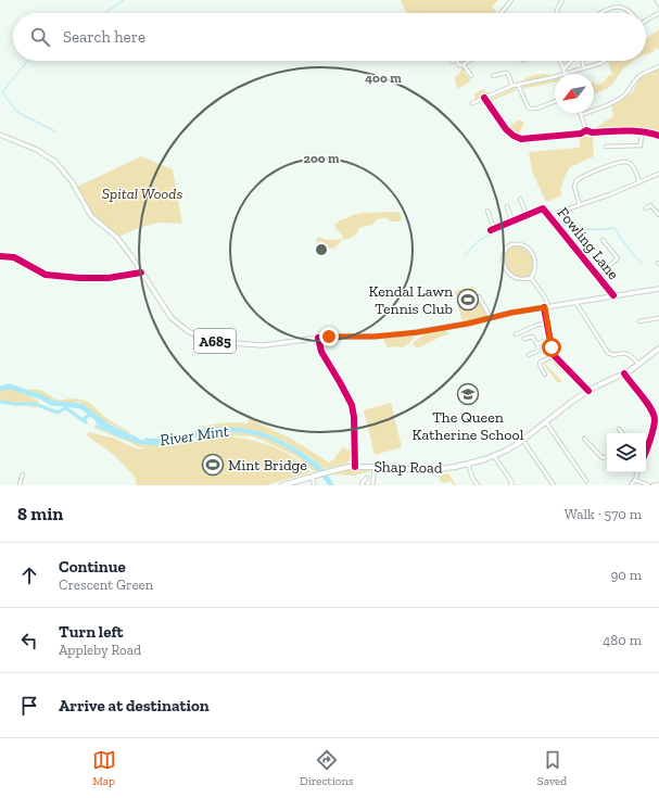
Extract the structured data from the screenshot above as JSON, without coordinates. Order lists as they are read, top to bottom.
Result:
{
  "streets": {
    "highway": ["Shap Road"],
    "main road": ["A685"],
    "street": ["Fowling Lane"]
  },
  "crossings": [
    ["Fowling Lane", "A685"]
  ],
  "water": ["River Mint"],
  "parks": ["Spital Woods"],
  "places": {
    "sports": ["Kendal Lawn Tennis Club", "Mint Bridge"],
    "school or university": ["The Queen Katherine School"]
  },
  "north": "bottom left",
  "page": {
    "search": "Search here",
    "heading": ["8 min", "Walk · 570 m"],
    "list": [
      ["Continue", "Crescent Green", "90 m"],
      ["Turn left", "Appleby Road", "480 m"],
      "Arrive at destination"
    ],
    "nav": ["Map", "Directions", "Saved"]
  },
  "rings": ["400 m", "200 m"]
}
